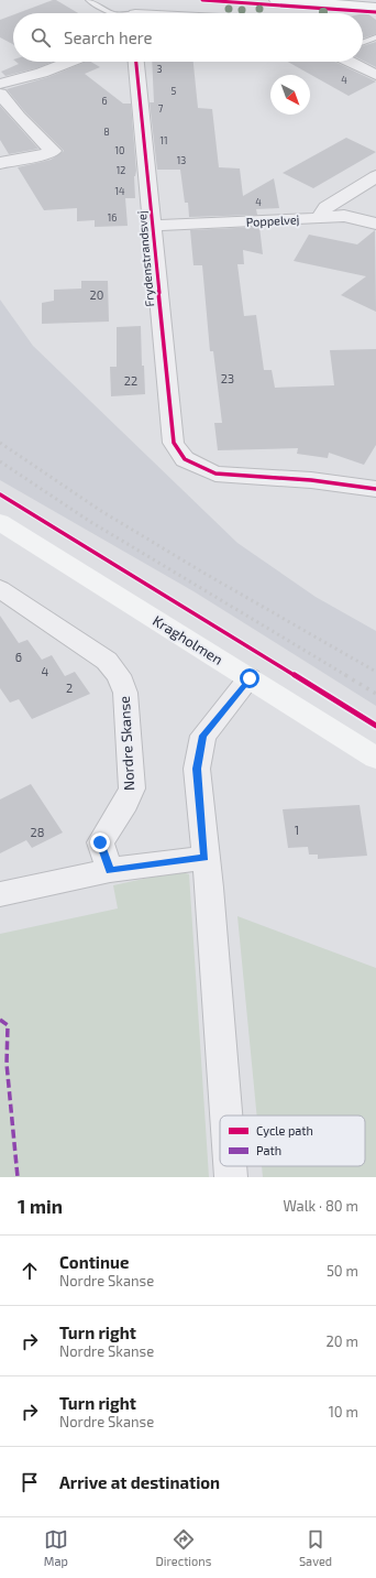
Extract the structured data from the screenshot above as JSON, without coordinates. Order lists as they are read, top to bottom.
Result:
{
  "streets": {
    "street": [
      "Poppelvej",
      "Frydenstrandsvej",
      "Kragholmen",
      "Nordre Skanse"
    ]
  },
  "crossings": [
    ["Poppelvej", "Frydenstrandsvej"]
  ],
  "house_numbers": [
    "3",
    "4",
    "5",
    "6",
    "7",
    "8",
    "11",
    "10",
    "13",
    "12",
    "14",
    "4",
    "16",
    "20",
    "23",
    "22",
    "6",
    "4",
    "2",
    "1",
    "28"
  ],
  "legend": ["Cycle path", "Path"],
  "north": "bottom right",
  "page": {
    "search": "Search here",
    "heading": ["1 min", "Walk · 80 m"],
    "list": [
      ["Continue", "Nordre Skanse", "50 m"],
      ["Turn right", "Nordre Skanse", "20 m"],
      ["Turn right", "Nordre Skanse", "10 m"],
      "Arrive at destination"
    ],
    "nav": ["Map", "Directions", "Saved"]
  }
}
